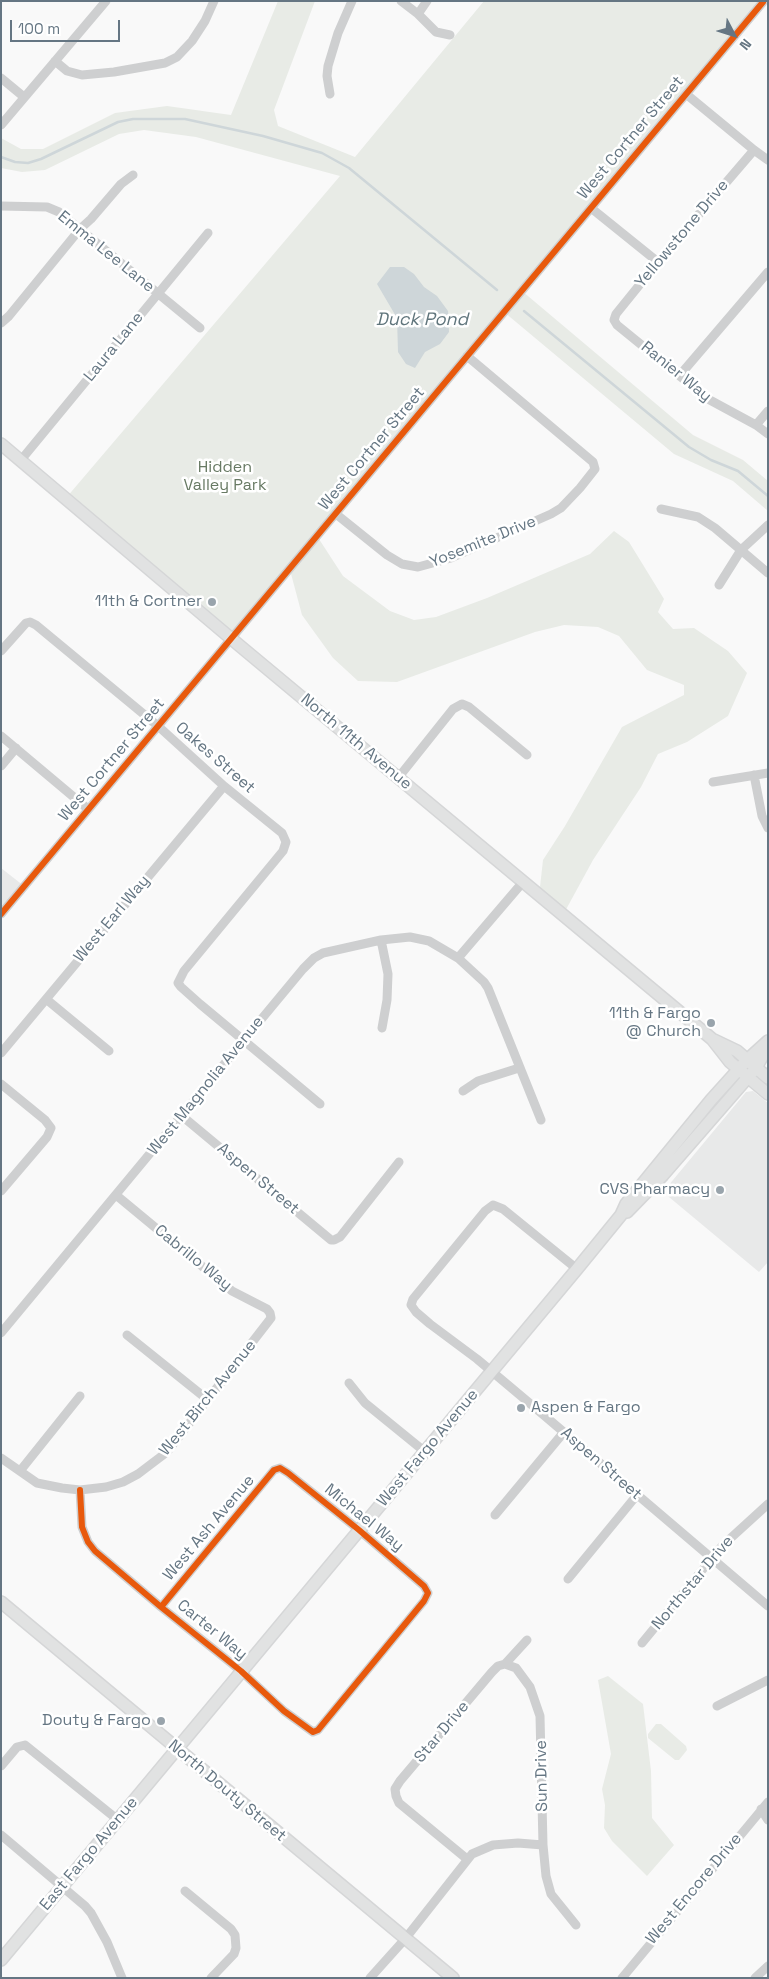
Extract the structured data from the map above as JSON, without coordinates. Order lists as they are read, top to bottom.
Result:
{
  "streets": {
    "main road": [
      "North 11th Avenue",
      "West Fargo Avenue",
      "North Douty Street",
      "East Fargo Avenue"
    ],
    "street": [
      "West Cortner Street",
      "Yellowstone Drive",
      "Emma Lee Lane",
      "Laura Lane",
      "Ranier Way",
      "Yosemite Drive",
      "Oakes Street",
      "West Earl Way",
      "West Magnolia Avenue",
      "Aspen Street",
      "Cabrillo Way",
      "West Birch Avenue",
      "Michael Way",
      "West Ash Avenue",
      "Northstar Drive",
      "Carter Way",
      "Star Drive",
      "Sun Drive",
      "West Encore Drive"
    ]
  },
  "crossings": [
    ["West Cortner Street", "Yosemite Drive"],
    ["West Cortner Street", "North 11th Avenue"],
    ["West Cortner Street", "Oakes Street"],
    ["Yellowstone Drive", "Ranier Way"],
    ["Emma Lee Lane", "Laura Lane"],
    ["Laura Lane", "North 11th Avenue"],
    ["North 11th Avenue", "West Fargo Avenue"],
    ["Oakes Street", "West Earl Way"],
    ["Oakes Street", "West Magnolia Avenue"],
    ["West Magnolia Avenue", "Aspen Street"],
    ["West Magnolia Avenue", "Cabrillo Way"],
    ["Aspen Street", "West Fargo Avenue"],
    ["Aspen Street", "Northstar Drive"],
    ["Cabrillo Way", "West Birch Avenue"],
    ["West Birch Avenue", "Carter Way"],
    ["West Fargo Avenue", "Michael Way"],
    ["West Fargo Avenue", "Carter Way"],
    ["West Fargo Avenue", "North Douty Street"],
    ["West Fargo Avenue", "East Fargo Avenue"],
    ["Michael Way", "West Ash Avenue"],
    ["Michael Way", "Carter Way"],
    ["West Ash Avenue", "Carter Way"],
    ["Star Drive", "Sun Drive"],
    ["North Douty Street", "East Fargo Avenue"]
  ],
  "water": ["Duck Pond"],
  "parks": ["Hidden Valley Park"],
  "places": [
    "11th & Cortner",
    "11th & Fargo @ Church",
    "CVS Pharmacy",
    "Aspen & Fargo",
    "Douty & Fargo"
  ],
  "scale_bar": "100 m",
  "north": "bottom right"
}
